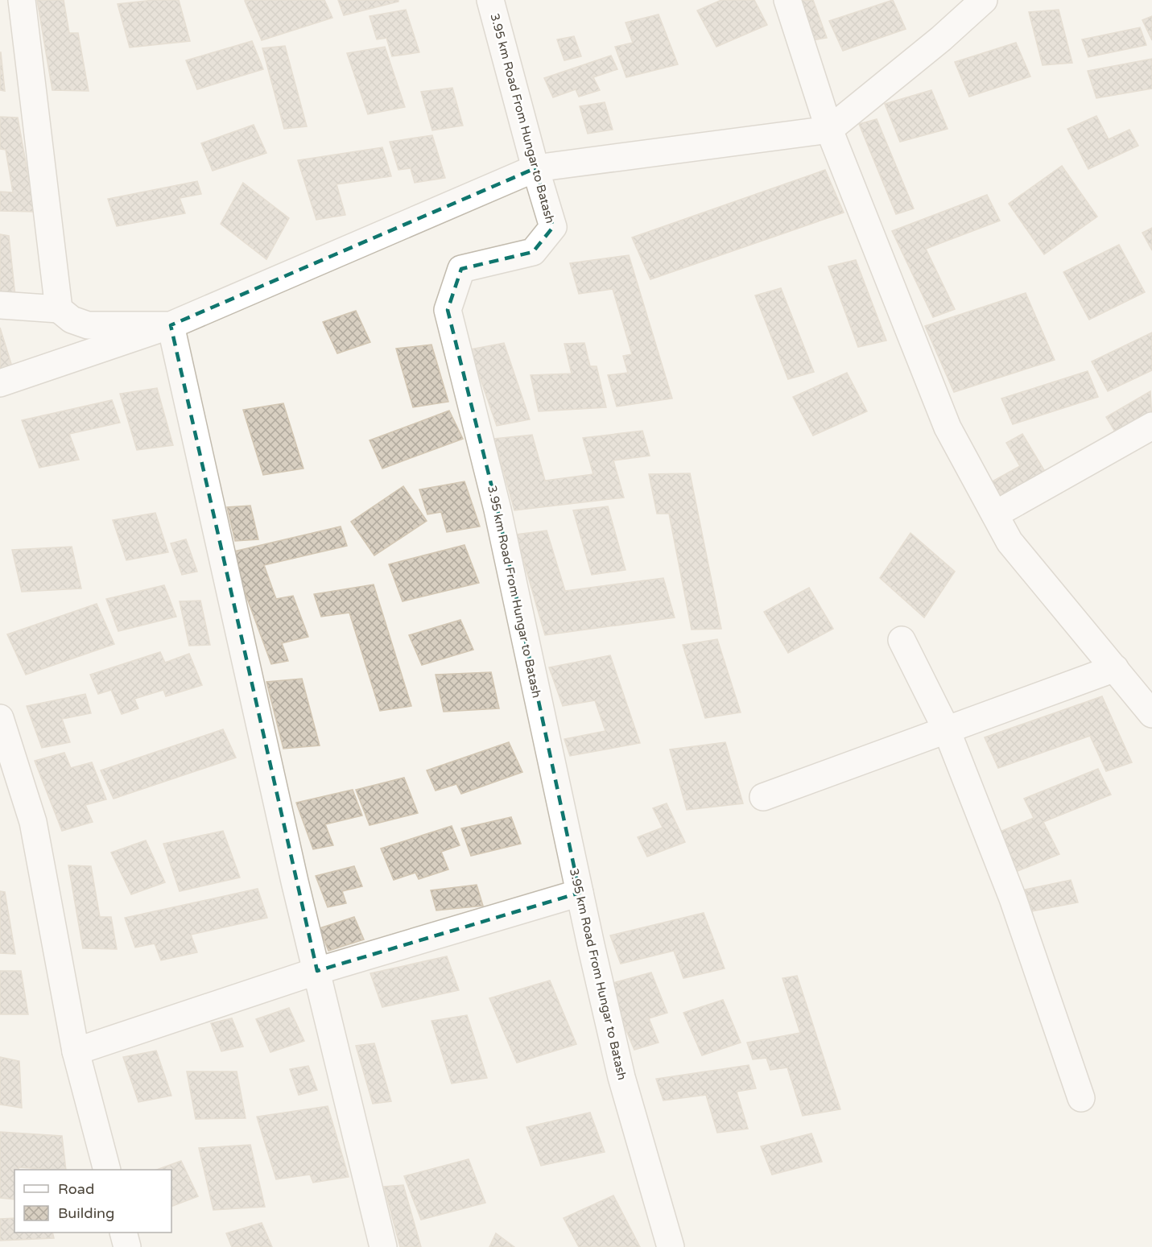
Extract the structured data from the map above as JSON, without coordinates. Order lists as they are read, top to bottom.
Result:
{
  "streets": {
    "street": ["3.95 km Road From Hungar to Batash"]
  },
  "legend": ["Road", "Building"]
}
